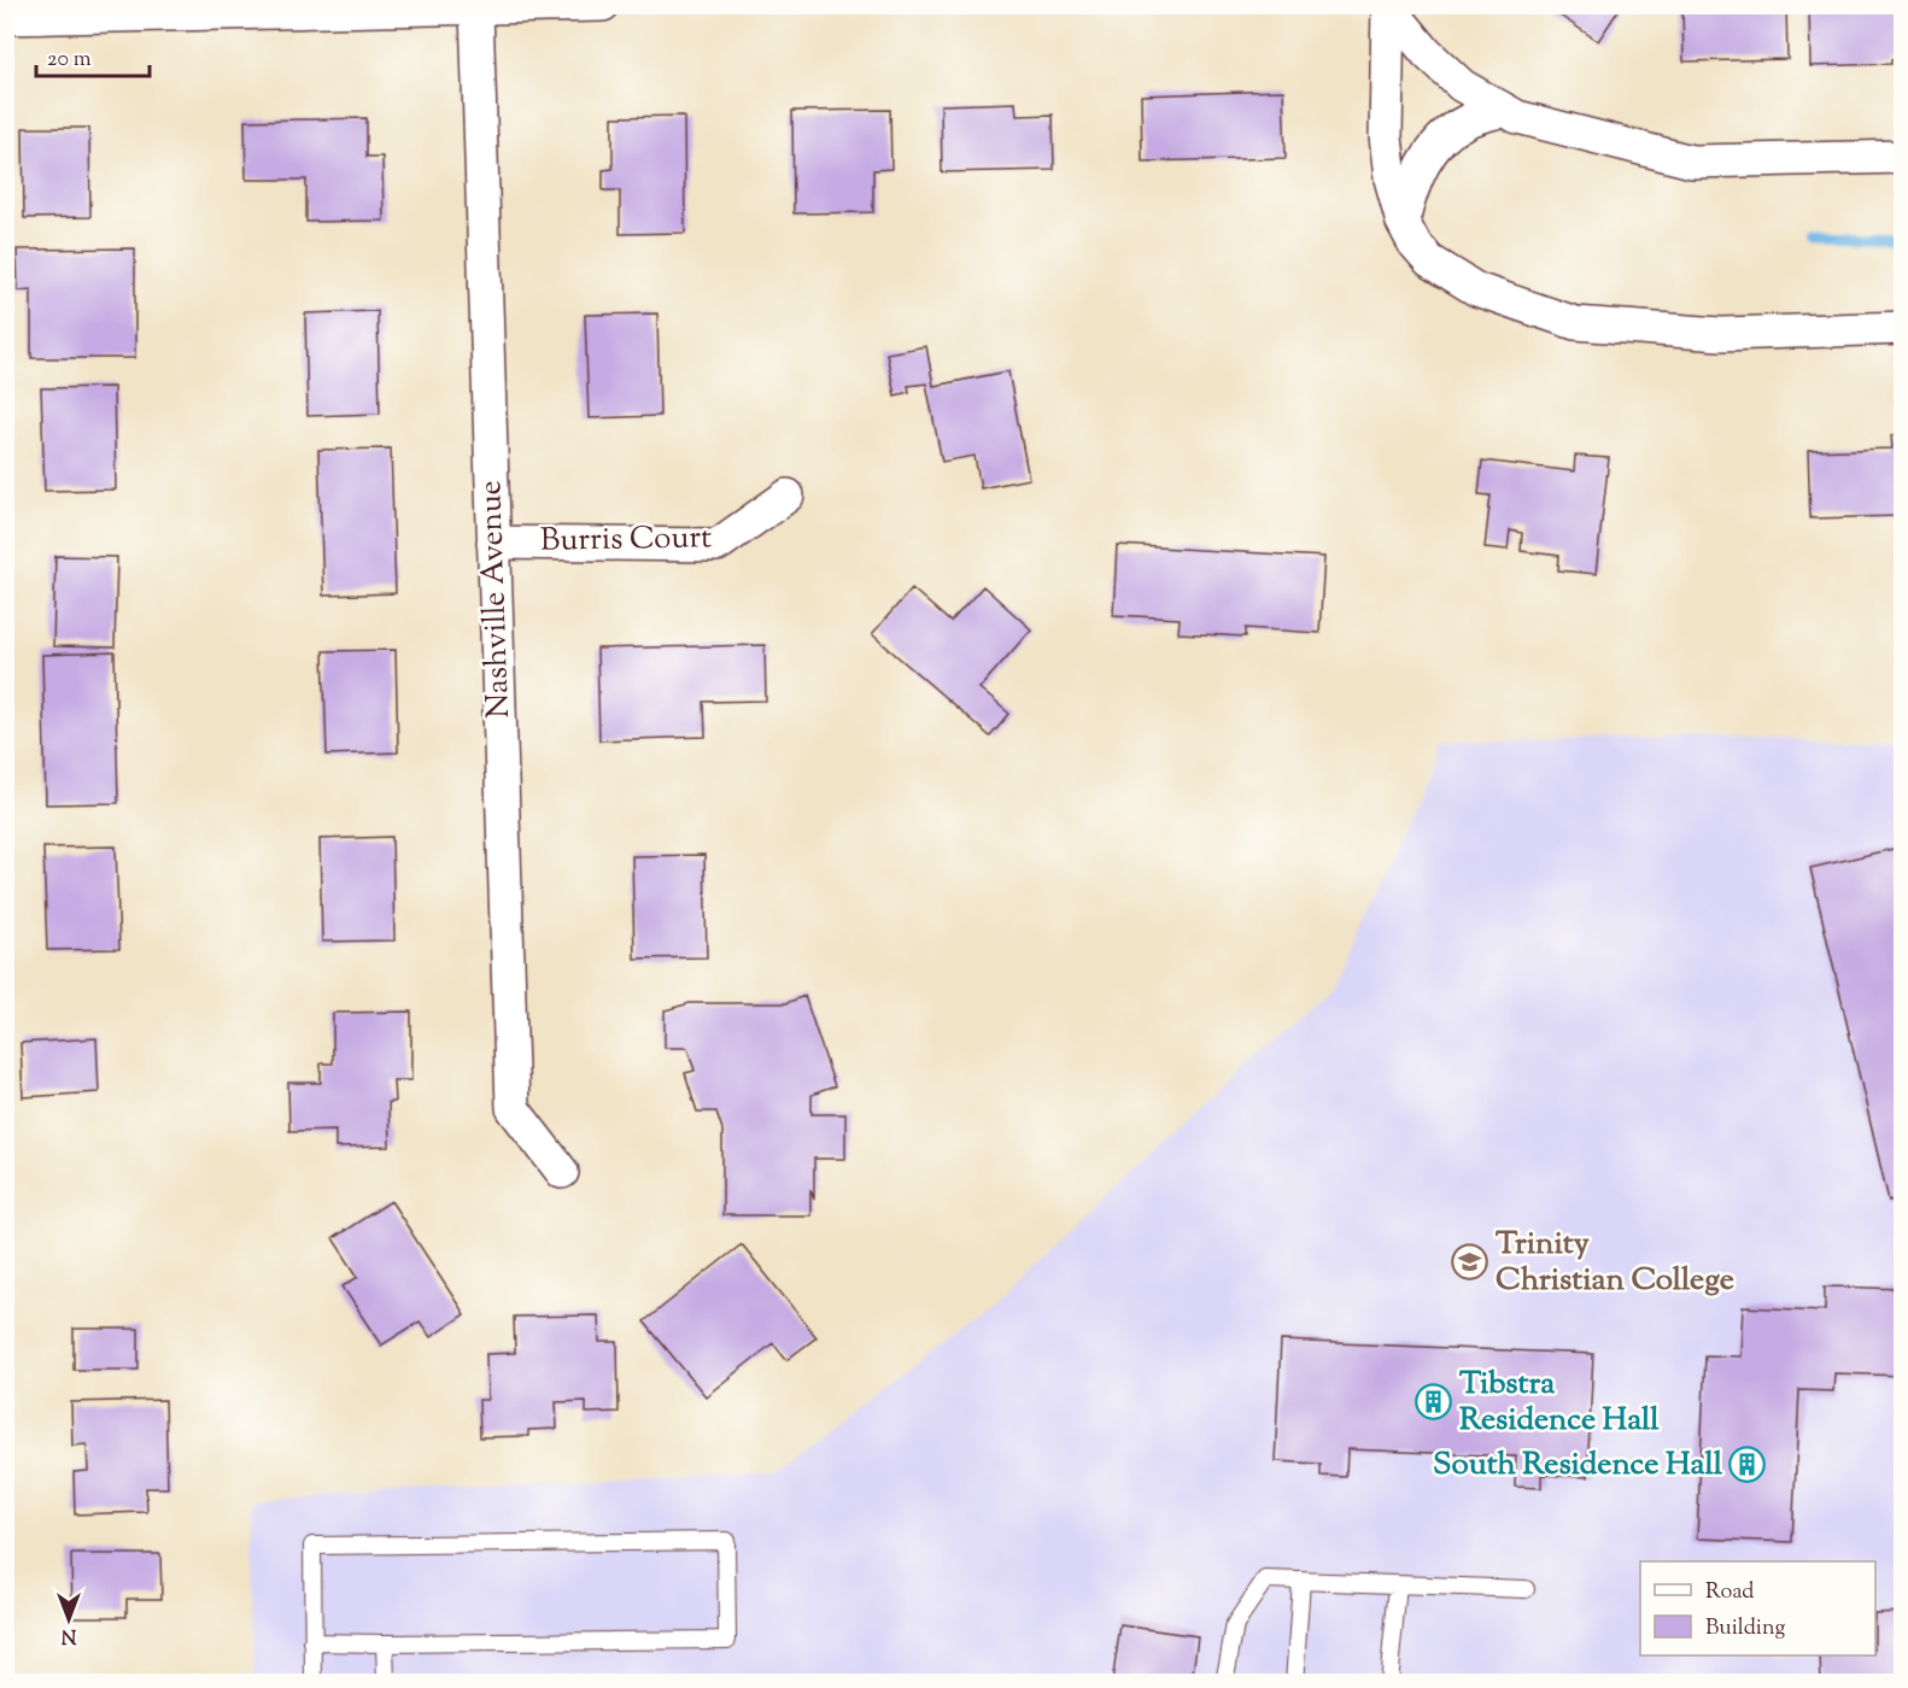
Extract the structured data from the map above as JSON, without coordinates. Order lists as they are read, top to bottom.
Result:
{
  "streets": {
    "street": ["Burris Court", "Nashville Avenue"]
  },
  "crossings": [
    ["Burris Court", "Nashville Avenue"]
  ],
  "places": {
    "school or university": ["Trinity Christian College"],
    "building": ["Tibstra Residence Hall", "South Residence Hall"]
  },
  "legend": ["Road", "Building"],
  "scale_bar": "20 m",
  "north": "bottom"
}
